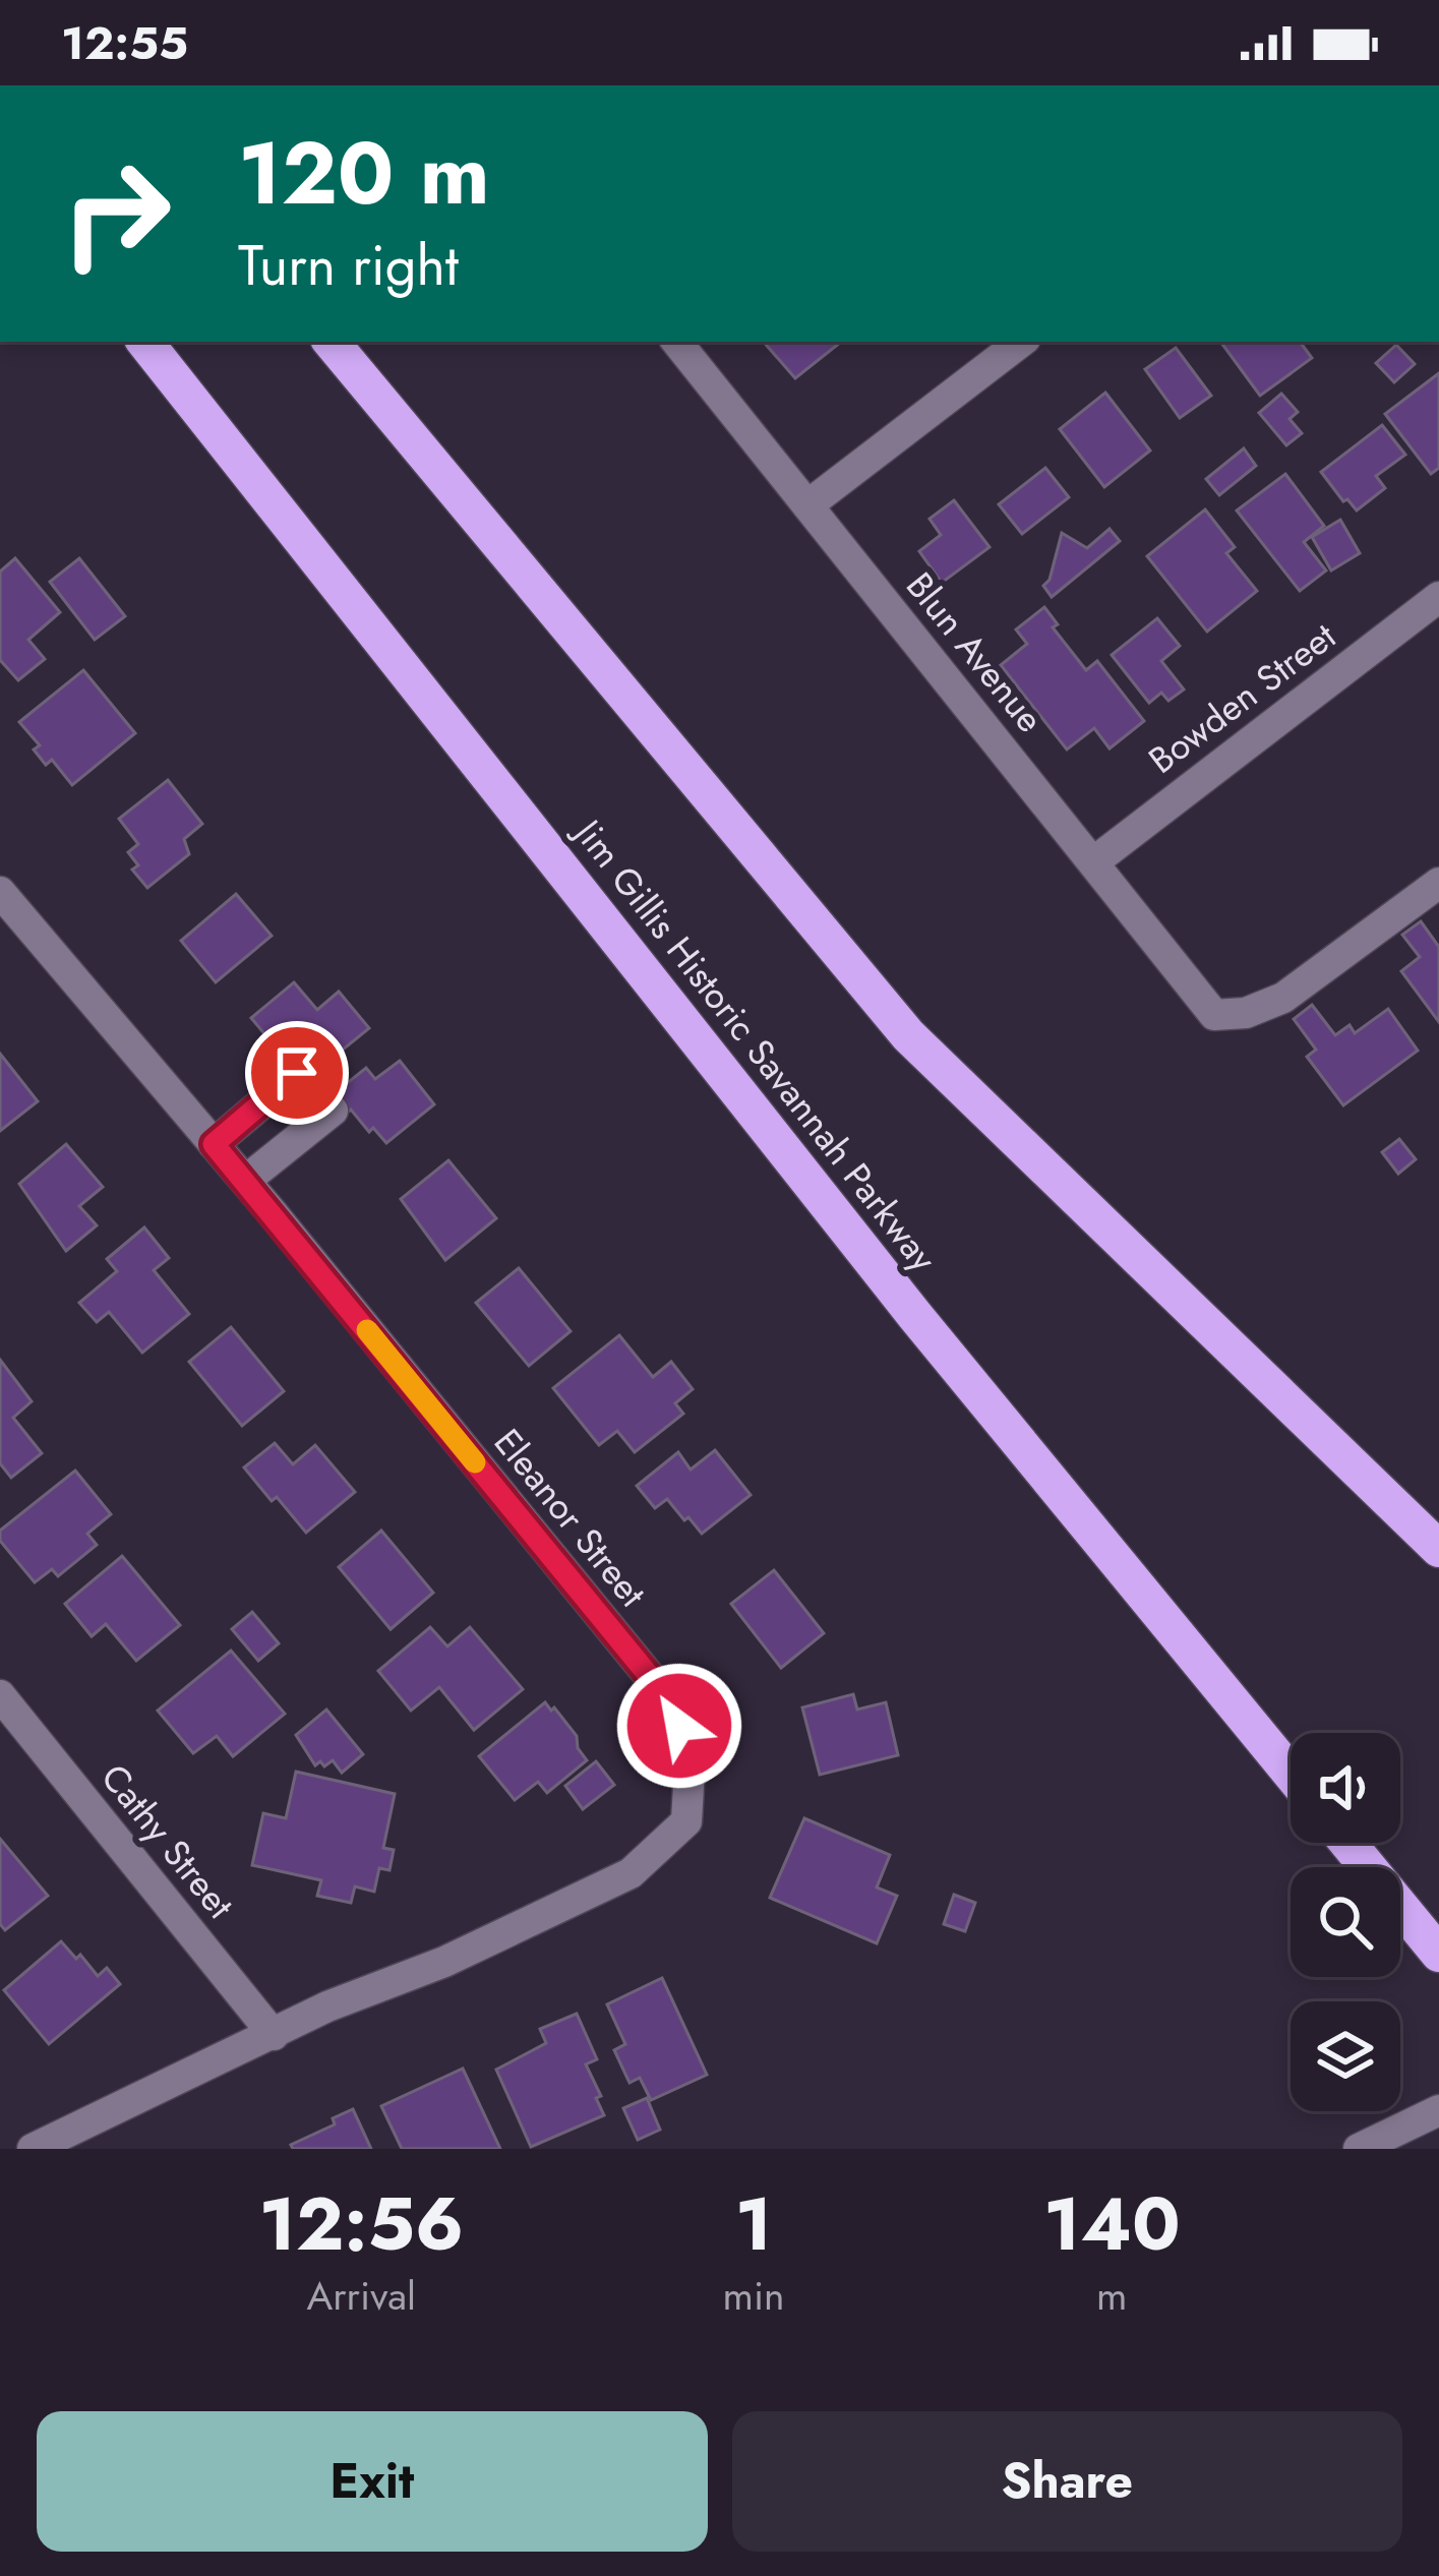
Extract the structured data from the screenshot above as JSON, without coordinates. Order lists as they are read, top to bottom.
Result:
{
  "streets": {
    "highway": ["Jim Gillis Historic Savannah Parkway"],
    "street": [
      "Blun Avenue",
      "Bowden Street",
      "Eleanor Street",
      "Cathy Street"
    ]
  },
  "crossings": [
    ["Blun Avenue", "Bowden Street"],
    ["Eleanor Street", "Cathy Street"]
  ],
  "page": {
    "status": "12:55",
    "turn": ["120 m", "Turn right"],
    "eta": [
      "12:56",
      "Arrival",
      "1",
      "min",
      "140",
      "m"
    ],
    "buttons": ["Exit", "Share"]
  }
}
